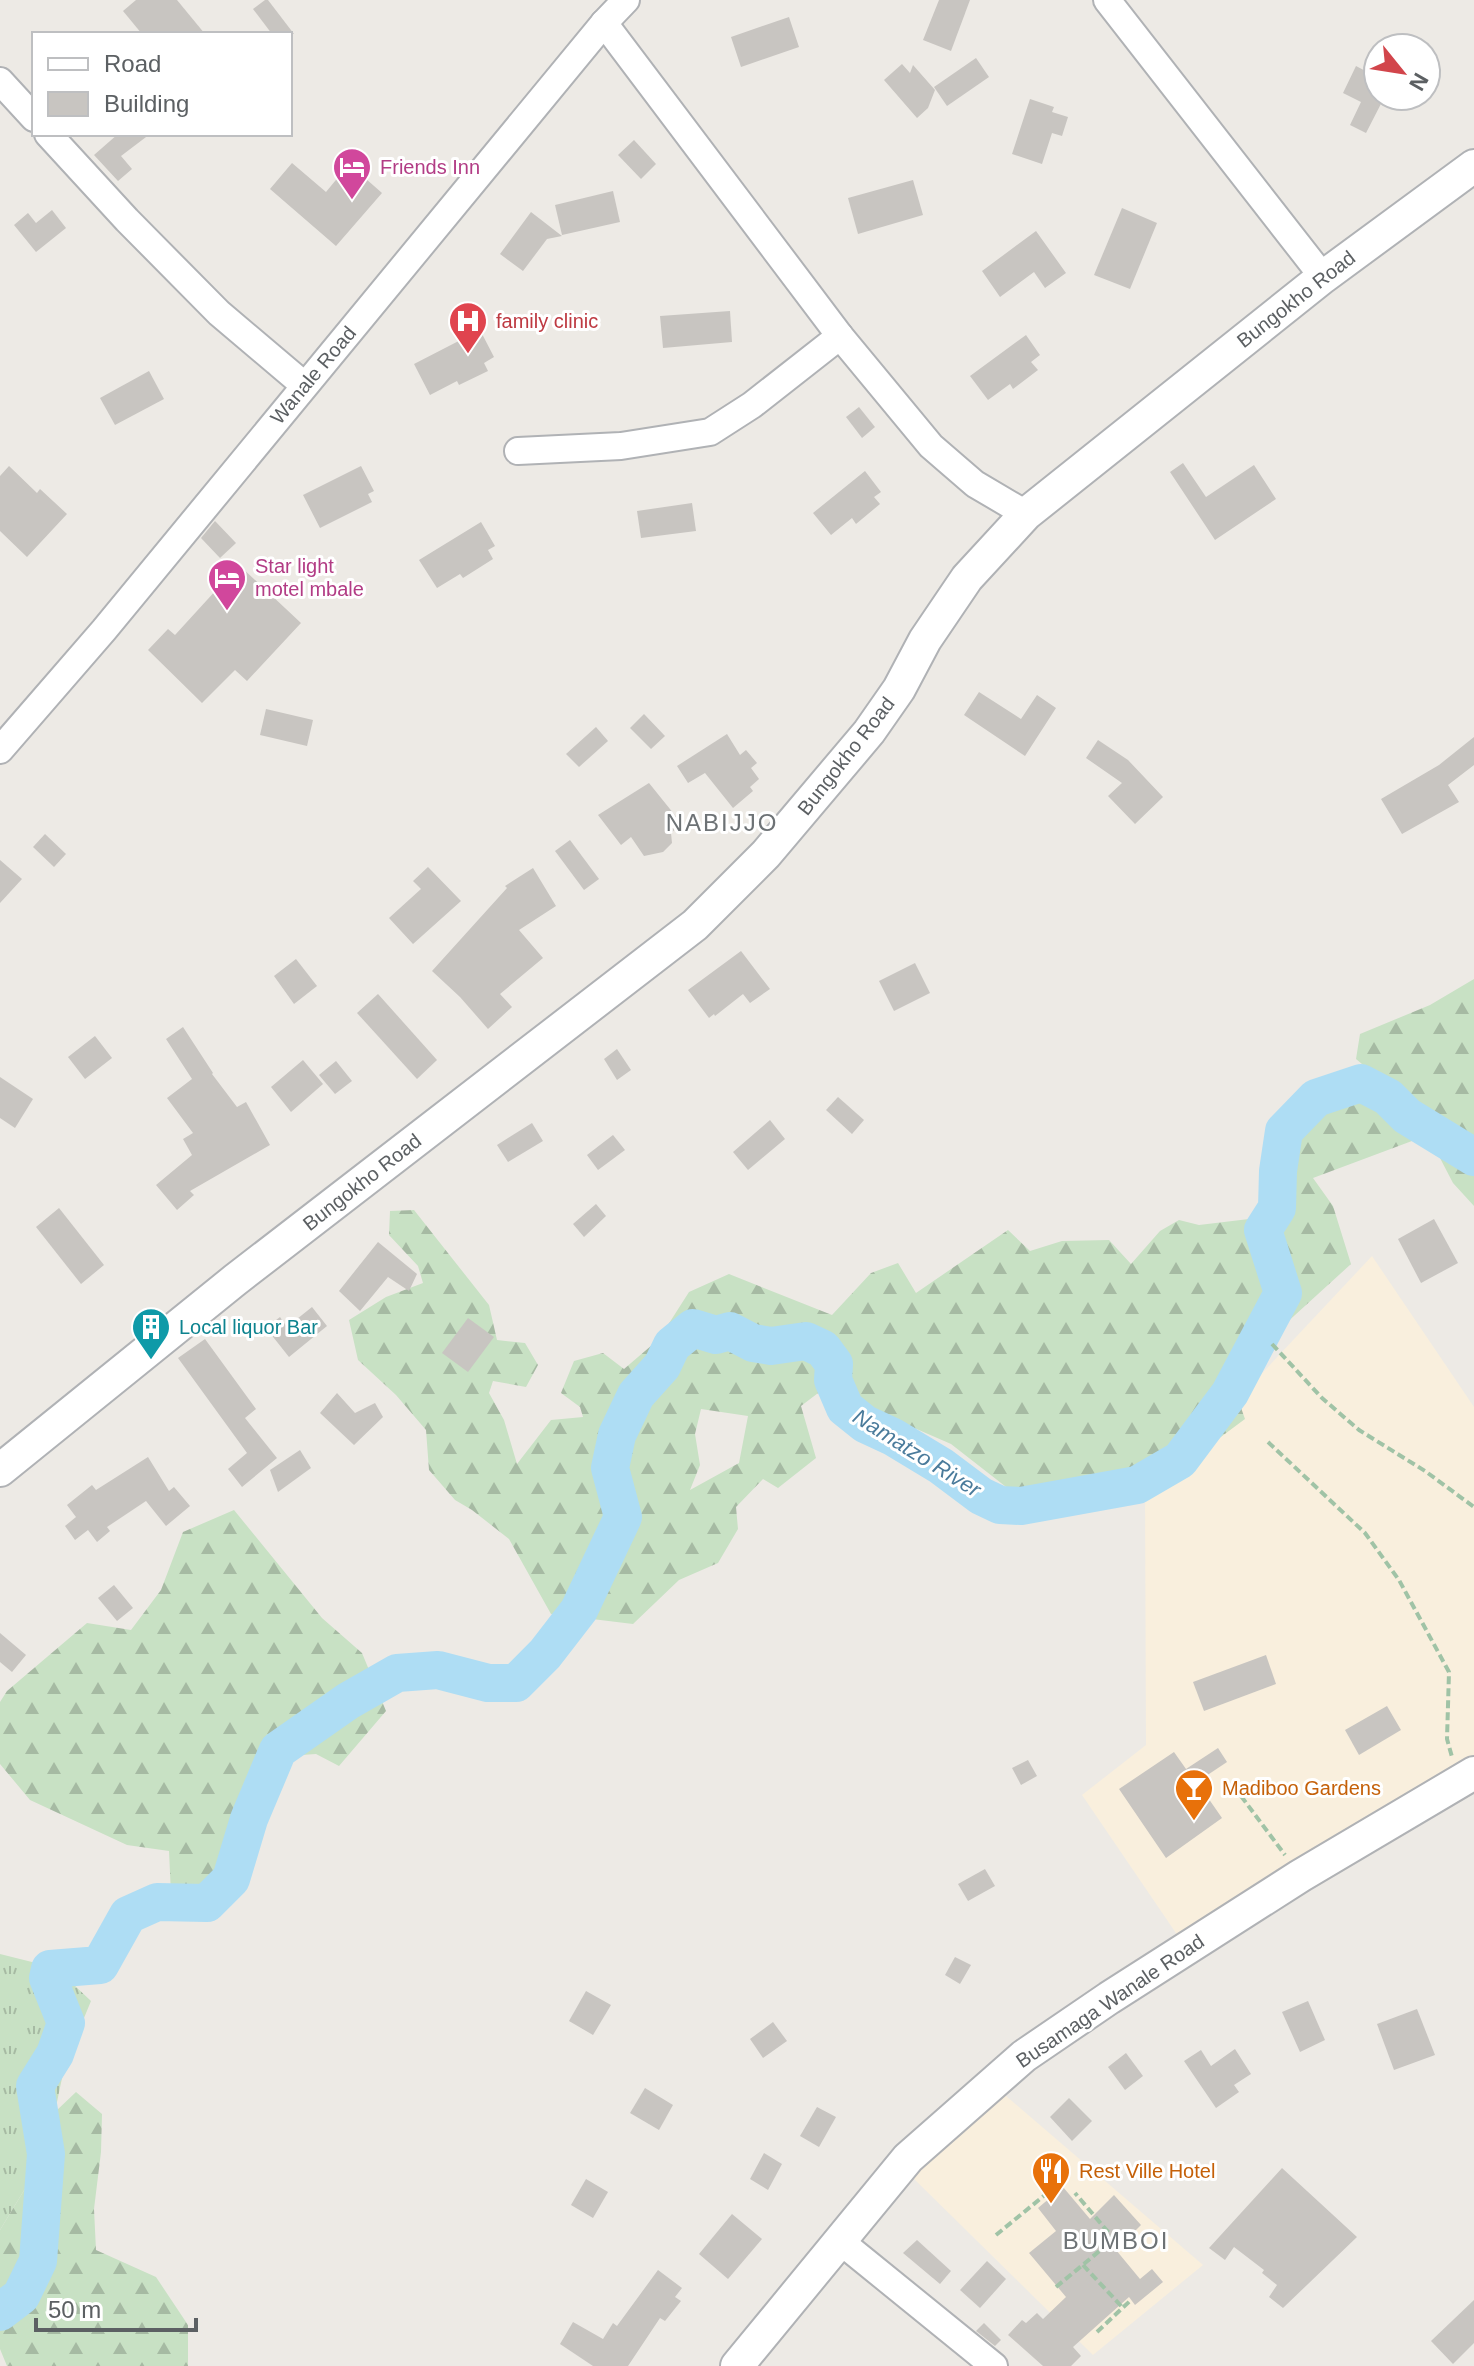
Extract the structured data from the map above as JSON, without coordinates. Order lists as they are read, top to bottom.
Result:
{
  "streets": {
    "street": ["Bungokho Road", "Wanale Road", "Busamaga Wanale Road"]
  },
  "districts": ["NABIJJO", "BUMBOI"],
  "water": ["Namatzo River"],
  "places": {
    "hotel": ["Friends Inn", "Star light motel mbale"],
    "hospital": ["family clinic"],
    "building": ["Local liquor Bar"],
    "bar": ["Madiboo Gardens"],
    "restaurant": ["Rest Ville Hotel"]
  },
  "legend": ["Road", "Building"],
  "scale_bar": "50 m",
  "north": "bottom right"
}
